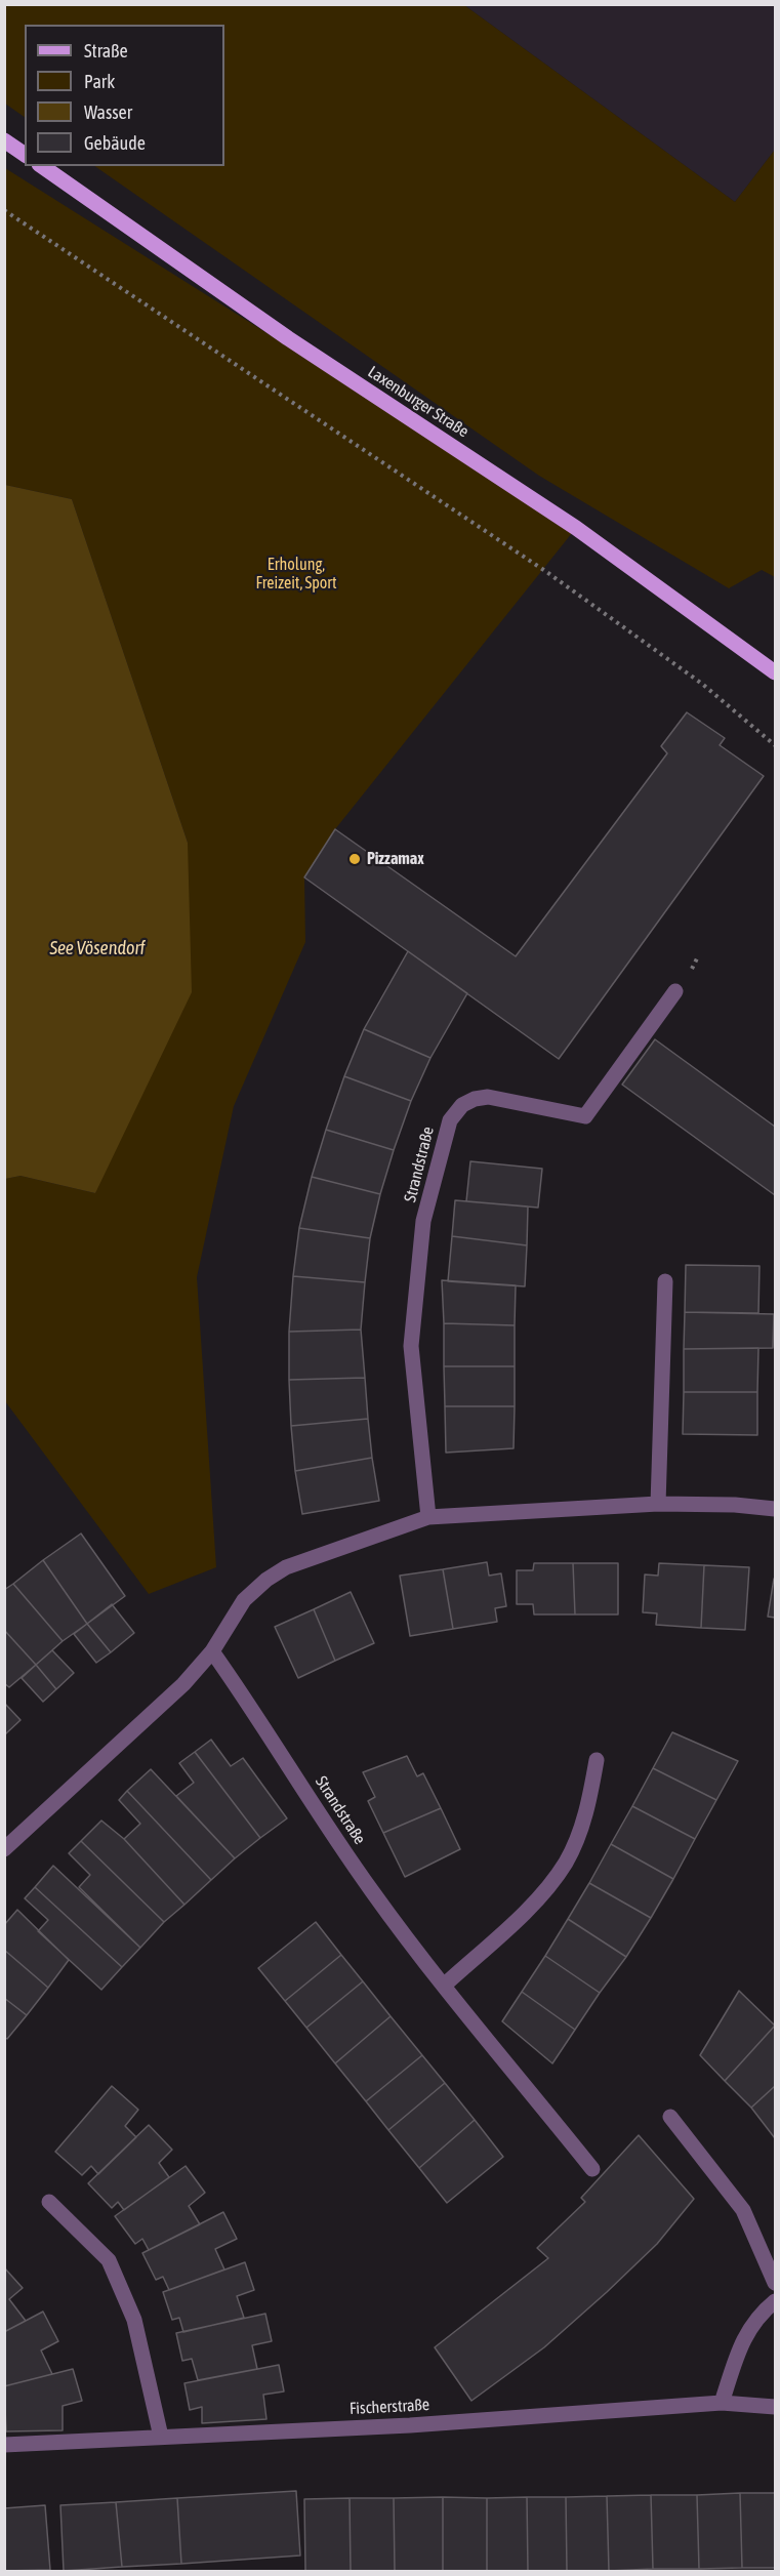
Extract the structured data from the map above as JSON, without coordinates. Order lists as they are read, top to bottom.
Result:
{
  "streets": {
    "main road": ["Laxenburger Straße"],
    "street": ["Strandstraße", "Fischerstraße"]
  },
  "water": ["See Vösendorf"],
  "parks": ["Erholung, Freizeit, Sport"],
  "places": ["Pizzamax"],
  "legend": [
    "Straße",
    "Park",
    "Wasser",
    "Gebäude"
  ]
}
